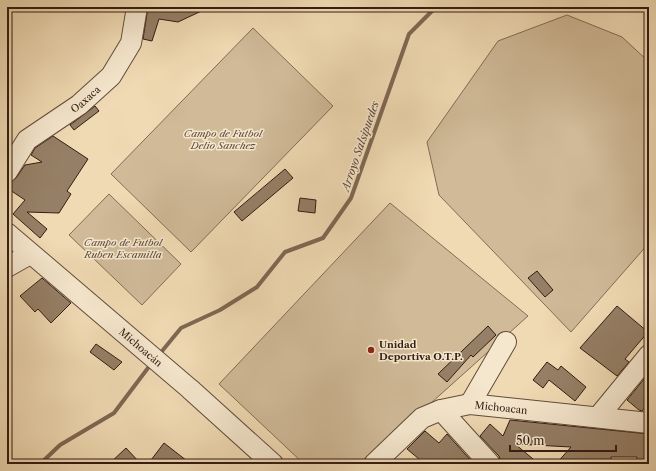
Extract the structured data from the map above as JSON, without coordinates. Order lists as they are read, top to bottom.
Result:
{
  "streets": {
    "street": ["Oaxaca", "Michoacán", "Michoacan"]
  },
  "water": ["Arroyo Salsipuedes"],
  "parks": ["Campo de Futbol Delio Sanchez", "Campo de Futbol Ruben Escamilla"],
  "places": ["Unidad Deportiva O.T.P."],
  "scale_bar": "50 m"
}
